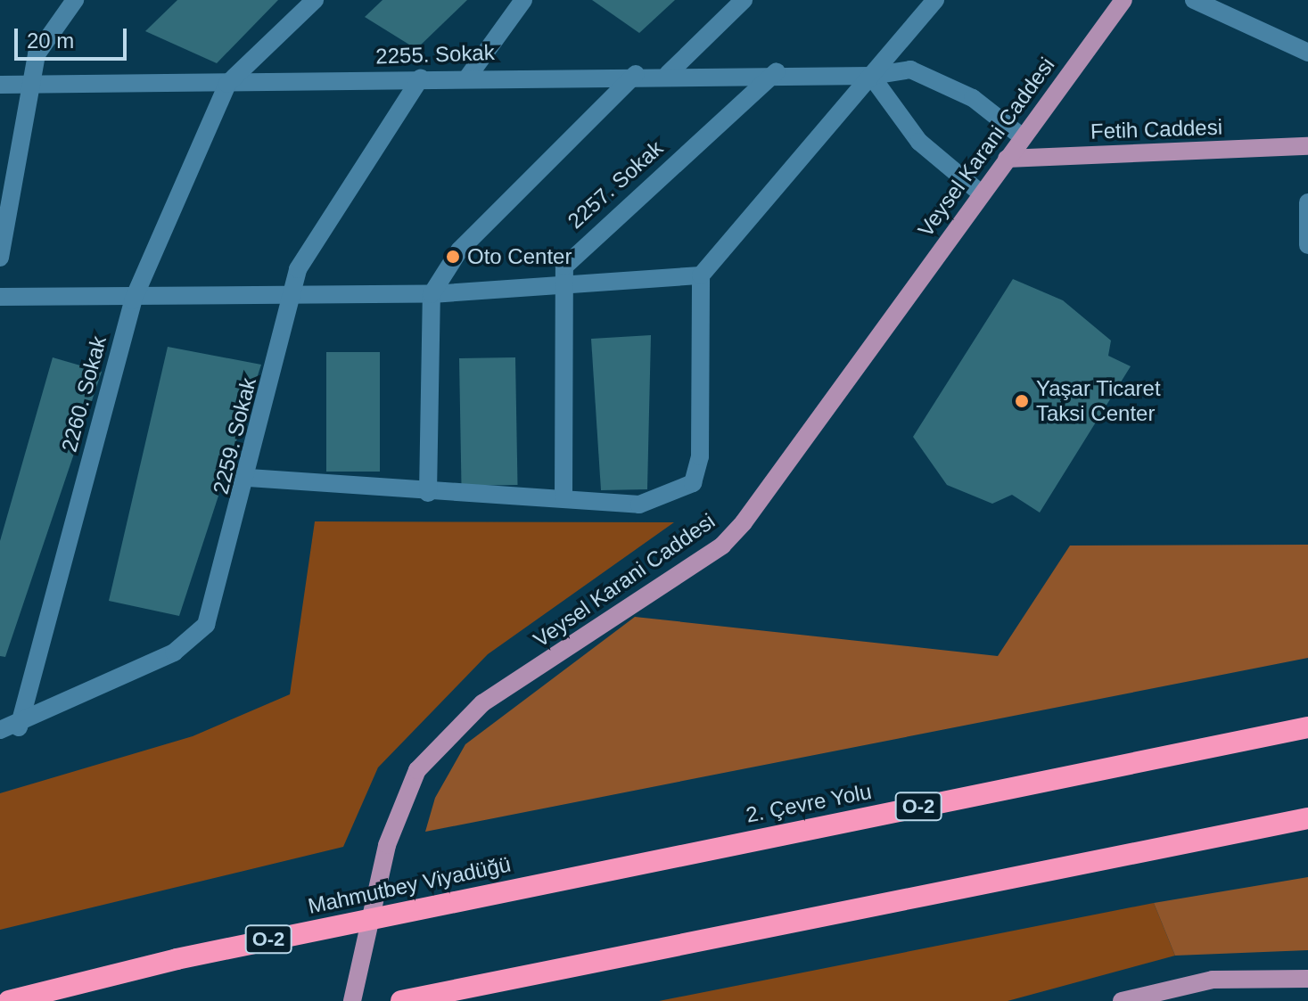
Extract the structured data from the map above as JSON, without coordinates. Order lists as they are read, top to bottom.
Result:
{
  "streets": {
    "highway": ["2. Çevre Yolu", "O-2", "Mahmutbey Viyadüğü"],
    "main road": ["Fetih Caddesi", "Veysel Karani Caddesi"],
    "street": [
      "2255. Sokak",
      "2257. Sokak",
      "2260. Sokak",
      "2259. Sokak"
    ]
  },
  "crossings": [
    ["2255. Sokak", "Veysel Karani Caddesi"],
    ["2255. Sokak", "2257. Sokak"],
    ["2255. Sokak", "2260. Sokak"],
    ["2255. Sokak", "2259. Sokak"],
    ["Fetih Caddesi", "Veysel Karani Caddesi"],
    ["2260. Sokak", "2259. Sokak"],
    ["2. Çevre Yolu", "Mahmutbey Viyadüğü"]
  ],
  "places": ["Oto Center", "Yaşar Ticaret Taksi Center"],
  "scale_bar": "20 m"
}
